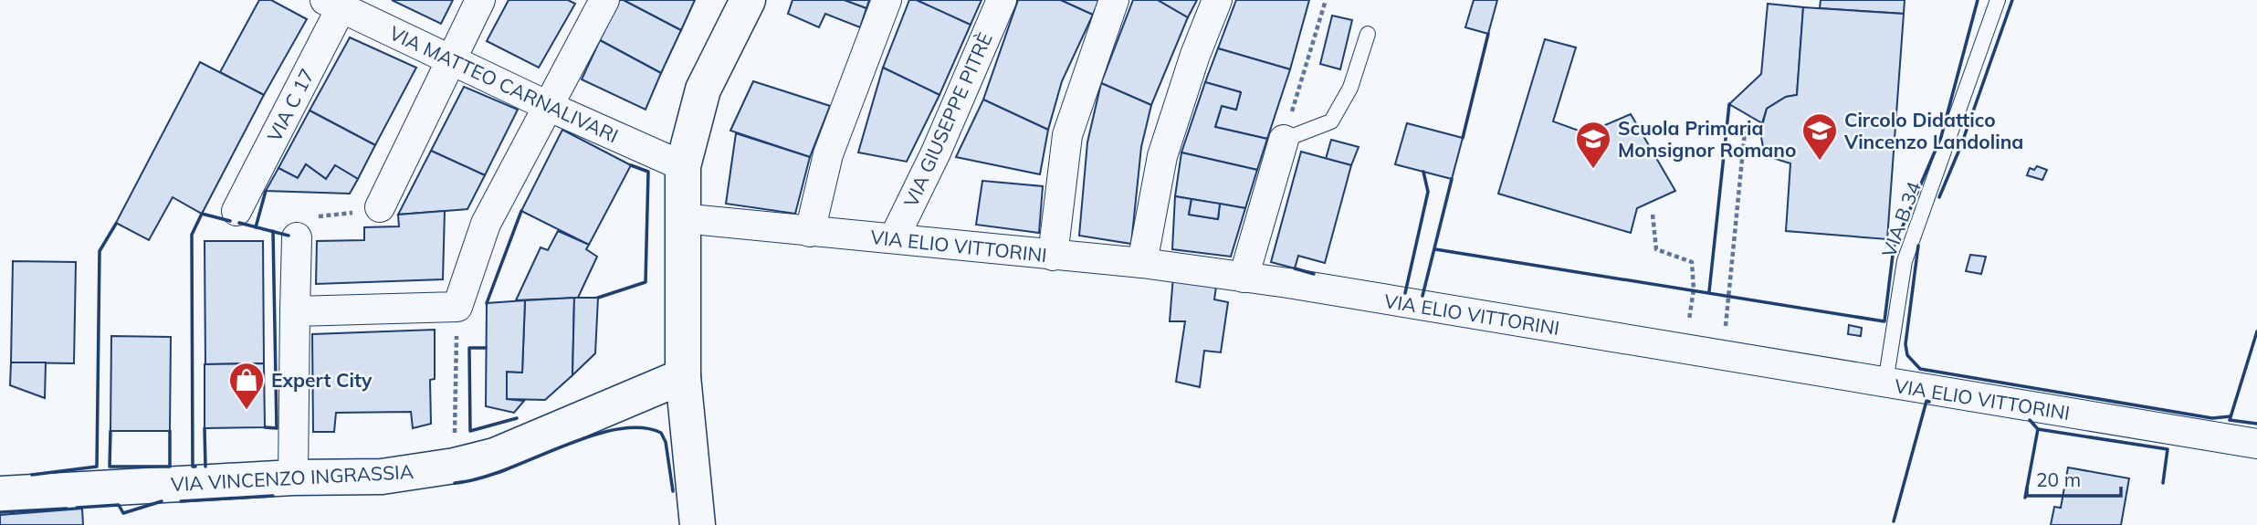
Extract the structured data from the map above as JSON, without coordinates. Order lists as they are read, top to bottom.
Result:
{
  "streets": {
    "street": [
      "VIA MATTEO CARNALIVARI",
      "VIA C 17",
      "VIA GIUSEPPE PITRÈ",
      "VIA ELIO VITTORINI",
      "VIA VINCENZO INGRASSIA"
    ],
    "lane": ["VIA B 34"]
  },
  "crossings": [
    ["VIA MATTEO CARNALIVARI", "VIA C 17"],
    ["VIA GIUSEPPE PITRÈ", "VIA ELIO VITTORINI"],
    ["VIA B 34", "VIA ELIO VITTORINI"]
  ],
  "places": {
    "school or university": ["Circolo Didattico Vincenzo Landolina", "Scuola Primaria Monsignor Romano"],
    "shop": ["Expert City"]
  },
  "scale_bar": "20 m"
}
